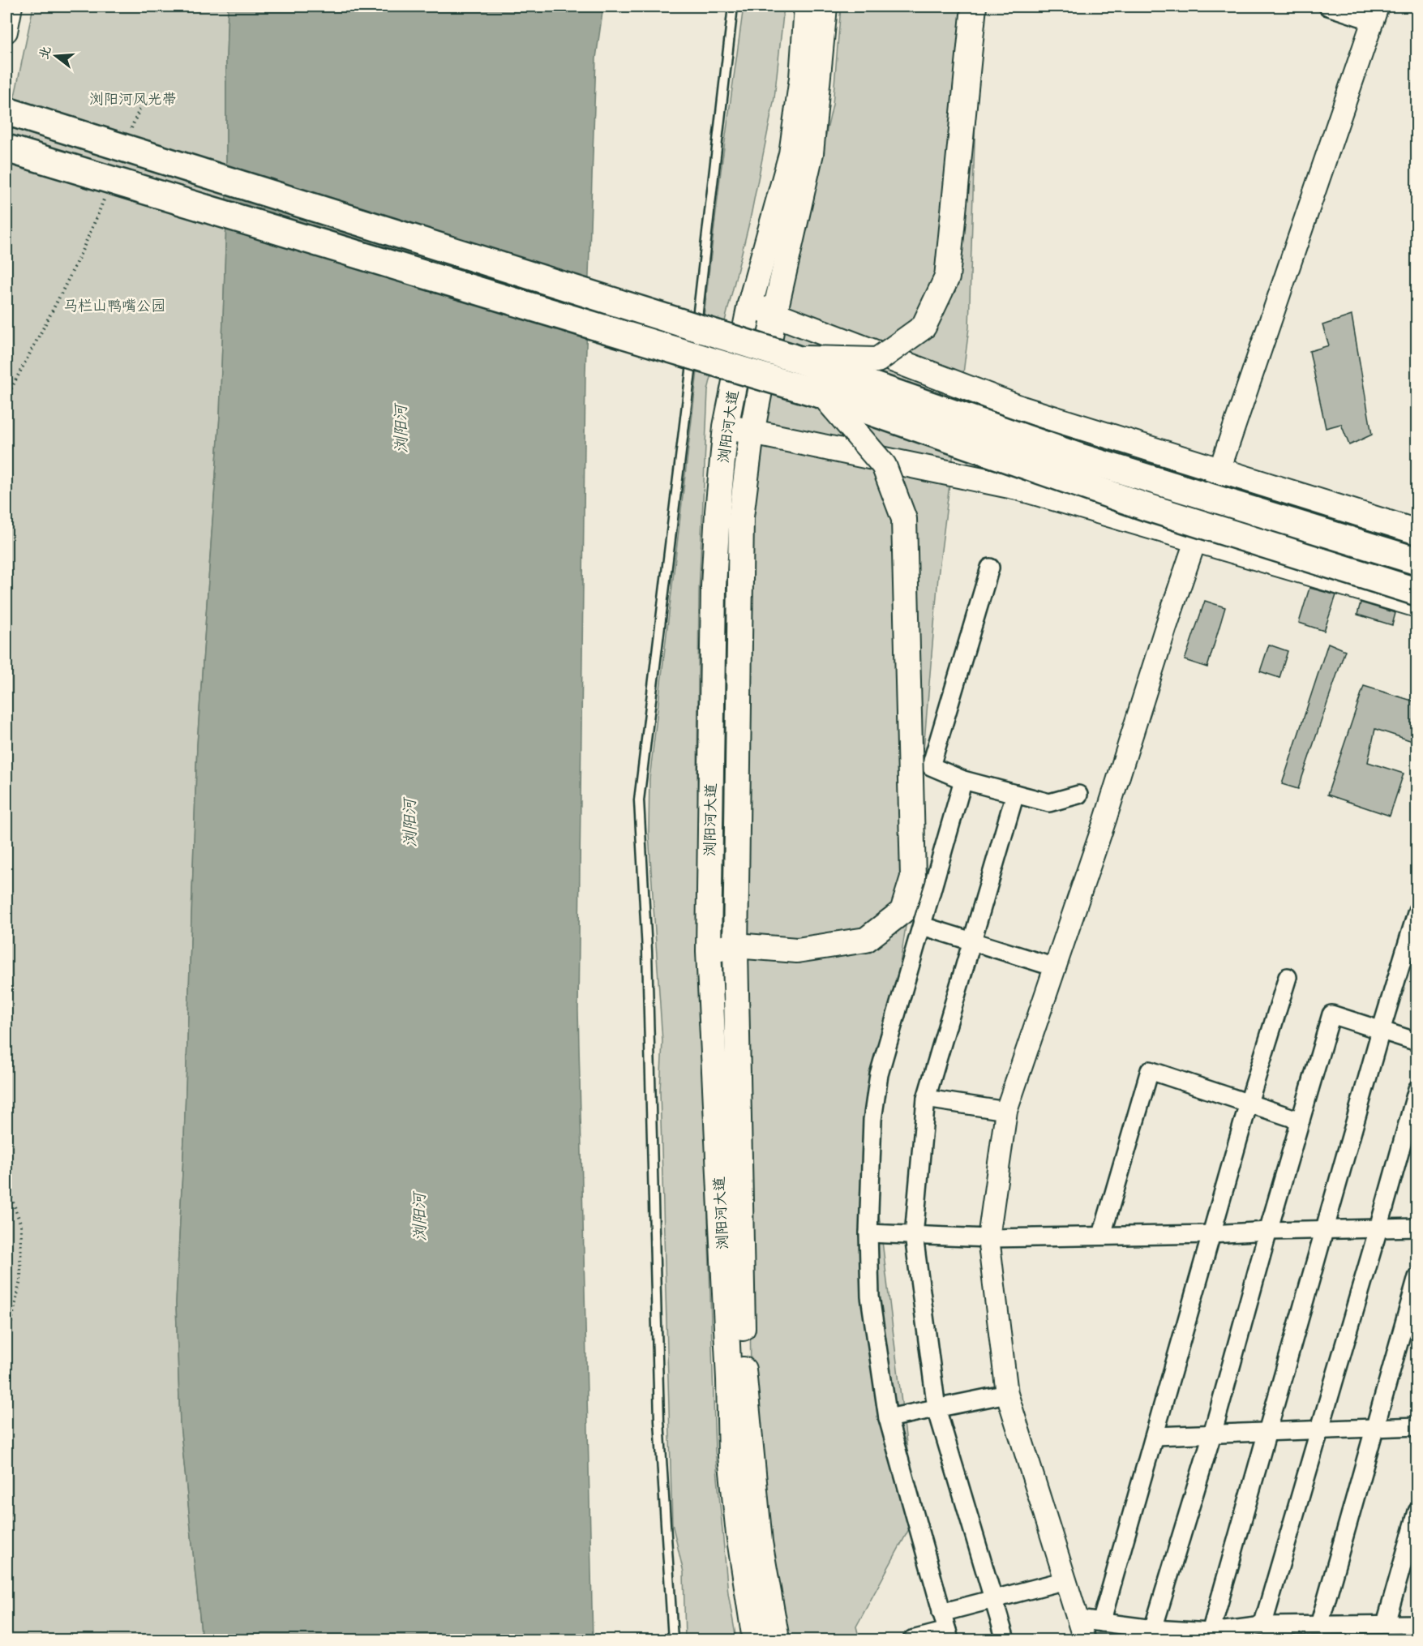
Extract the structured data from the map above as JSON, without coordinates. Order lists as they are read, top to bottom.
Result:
{
  "streets": {
    "main road": ["浏阳河大道"]
  },
  "water": ["浏阳河"],
  "parks": ["浏阳河风光带", "马栏山鸭嘴公园"],
  "north": "left"
}
